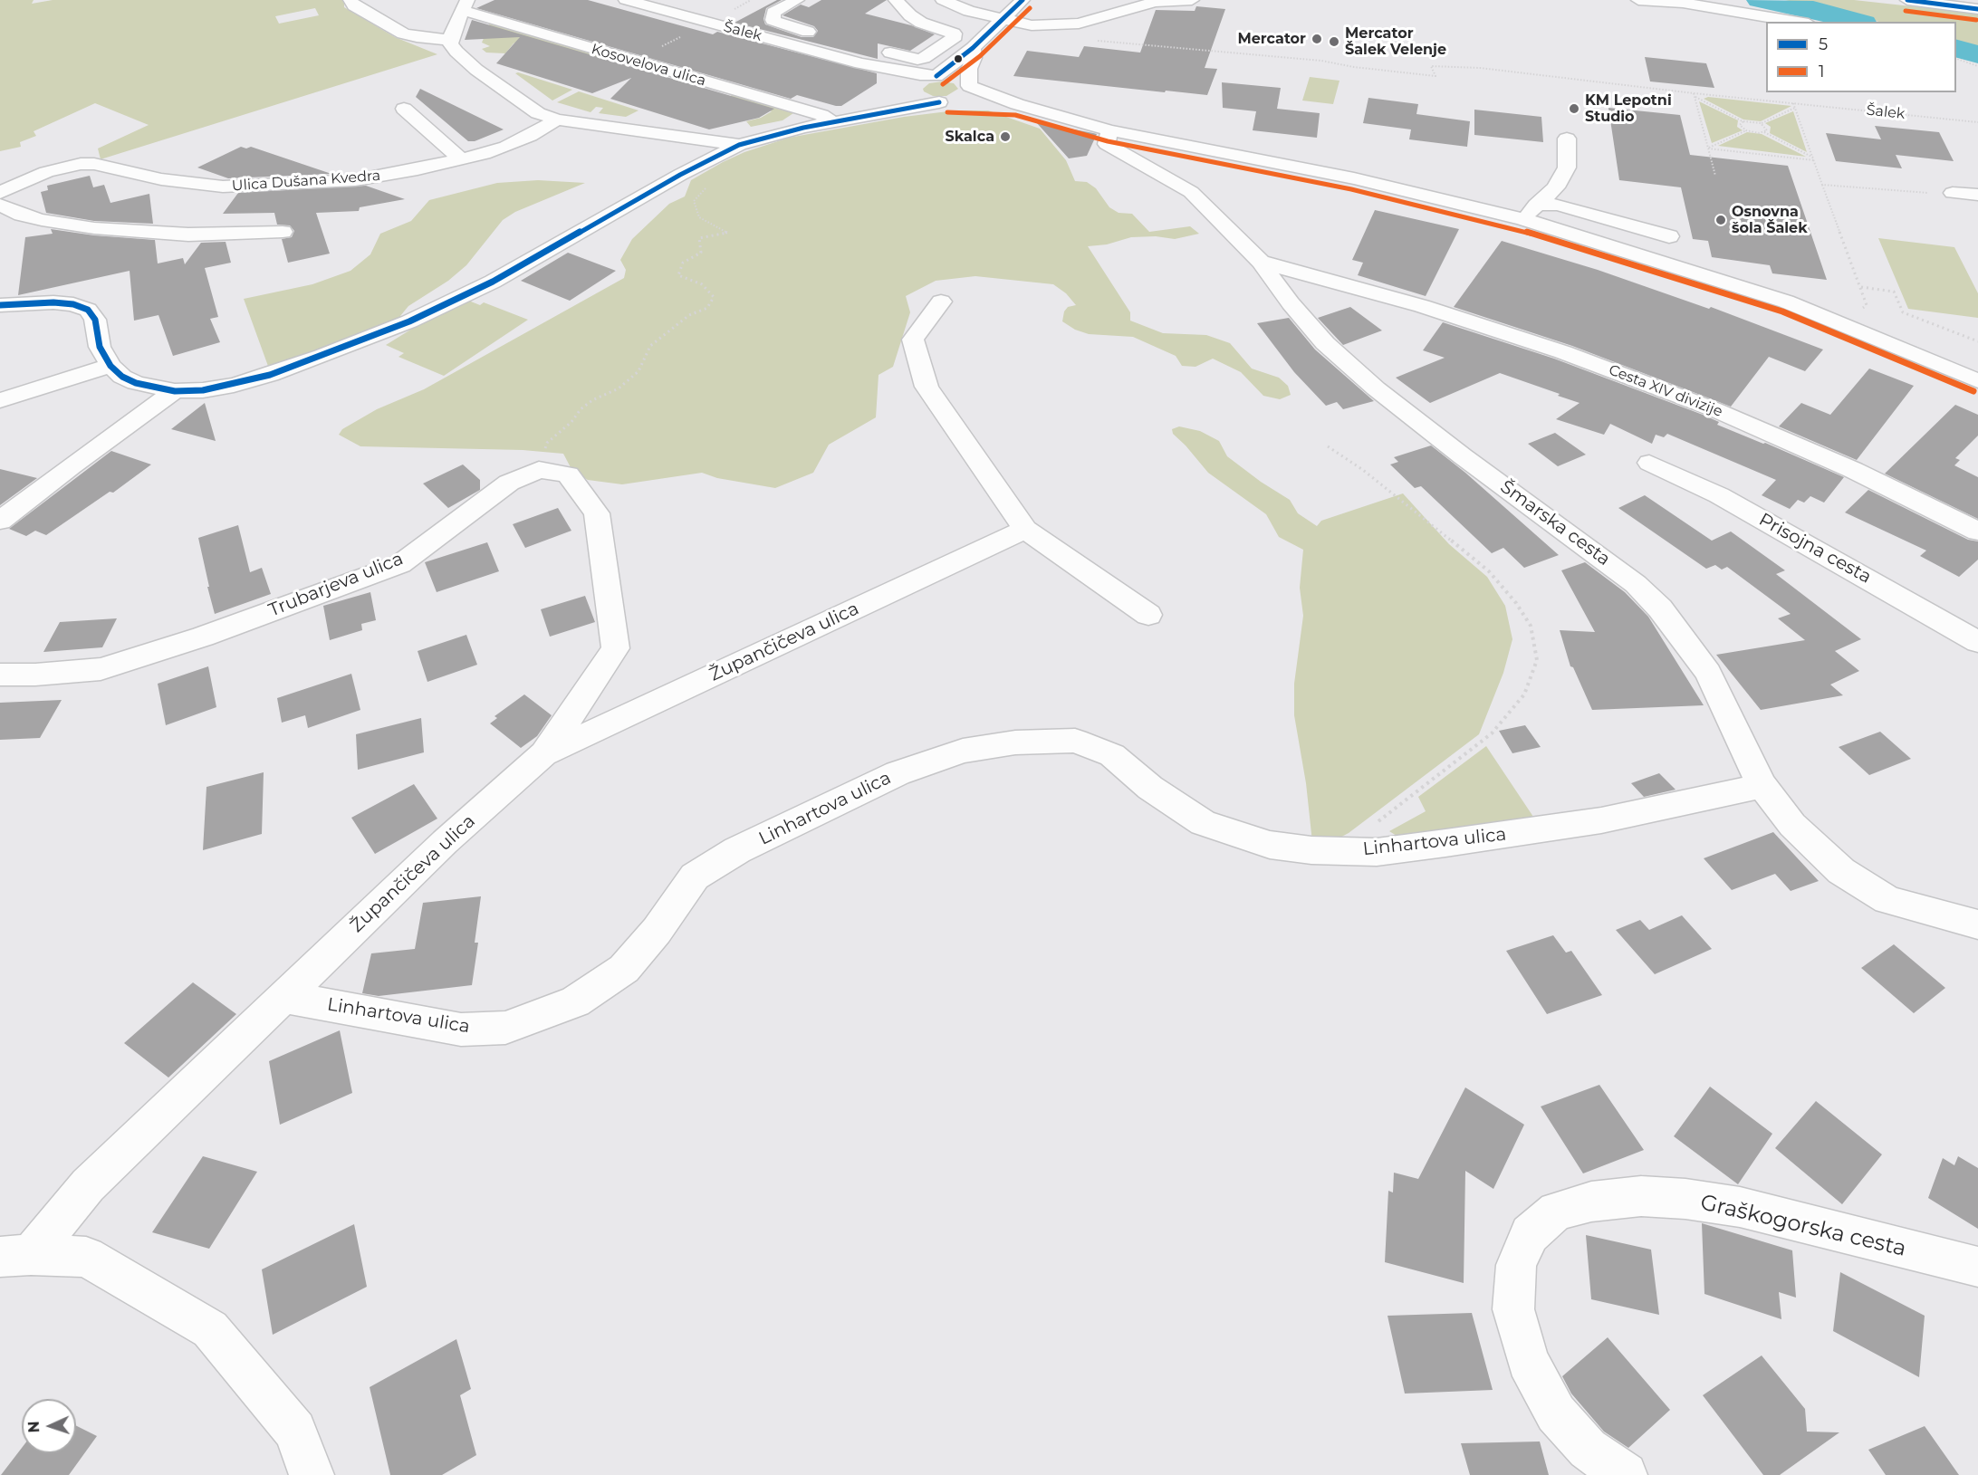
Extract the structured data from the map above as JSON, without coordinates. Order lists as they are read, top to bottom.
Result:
{
  "streets": {
    "street": [
      "Šalek",
      "Kosovelova ulica",
      "Ulica Dušana Kvedra",
      "Cesta XIV divizije",
      "Šmarska cesta",
      "Prisojna cesta",
      "Trubarjeva ulica",
      "Župančičeva ulica",
      "Linhartova ulica",
      "Graškogorska cesta"
    ]
  },
  "crossings": [
    ["Cesta XIV divizije", "Šmarska cesta"],
    ["Šmarska cesta", "Linhartova ulica"],
    ["Trubarjeva ulica", "Župančičeva ulica"],
    ["Župančičeva ulica", "Linhartova ulica"]
  ],
  "places": [
    "Mercator",
    "Mercator Šalek Velenje",
    "KM Lepotni Studio",
    "Skalca",
    "Osnovna šola Šalek"
  ],
  "lines": ["transit line 5", "transit line 1"],
  "legend": ["5", "1"],
  "north": "left"
}
